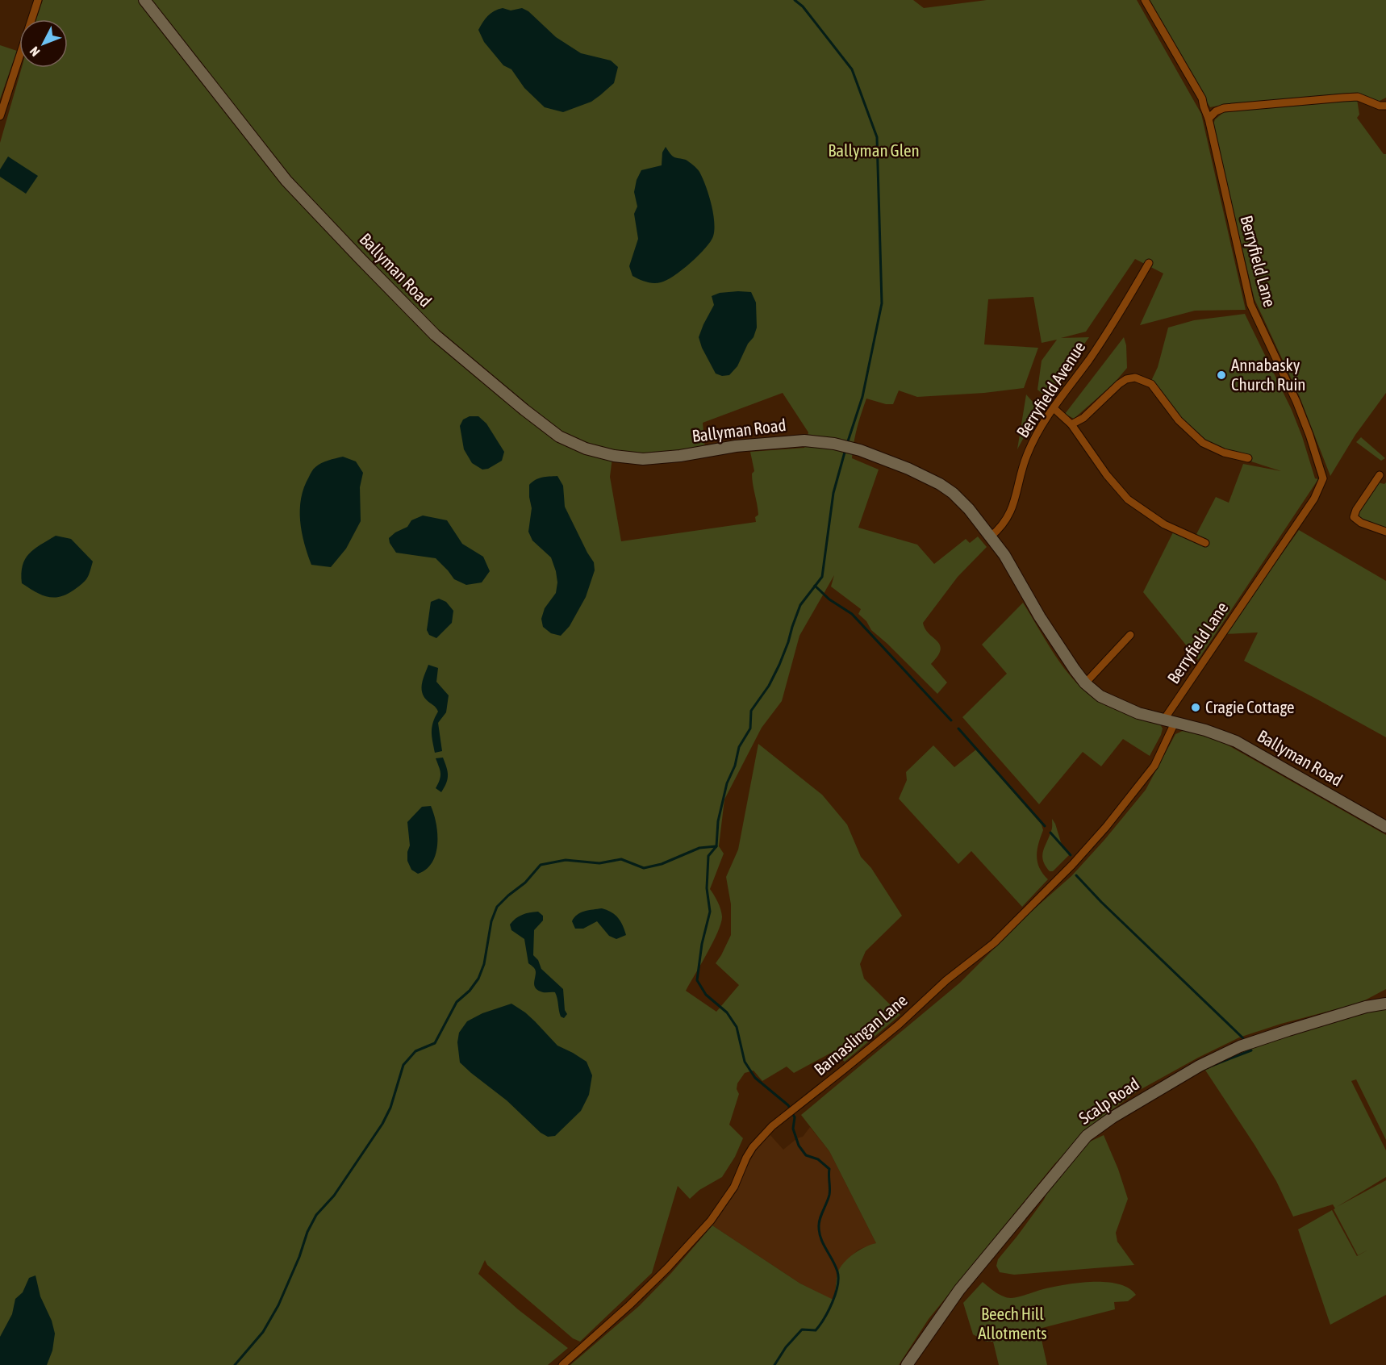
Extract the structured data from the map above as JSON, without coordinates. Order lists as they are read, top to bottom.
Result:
{
  "streets": {
    "street": [
      "Berryfield Lane",
      "Ballyman Road",
      "Berryfield Avenue",
      "Barnaslingan Lane",
      "Scalp Road"
    ]
  },
  "crossings": [
    ["Berryfield Lane", "Ballyman Road"],
    ["Berryfield Lane", "Barnaslingan Lane"],
    ["Ballyman Road", "Berryfield Avenue"],
    ["Ballyman Road", "Barnaslingan Lane"]
  ],
  "parks": ["Ballyman Glen", "Beech Hill Allotments"],
  "places": ["Annabasky Church Ruin", "Cragie Cottage"],
  "north": "bottom left"
}
